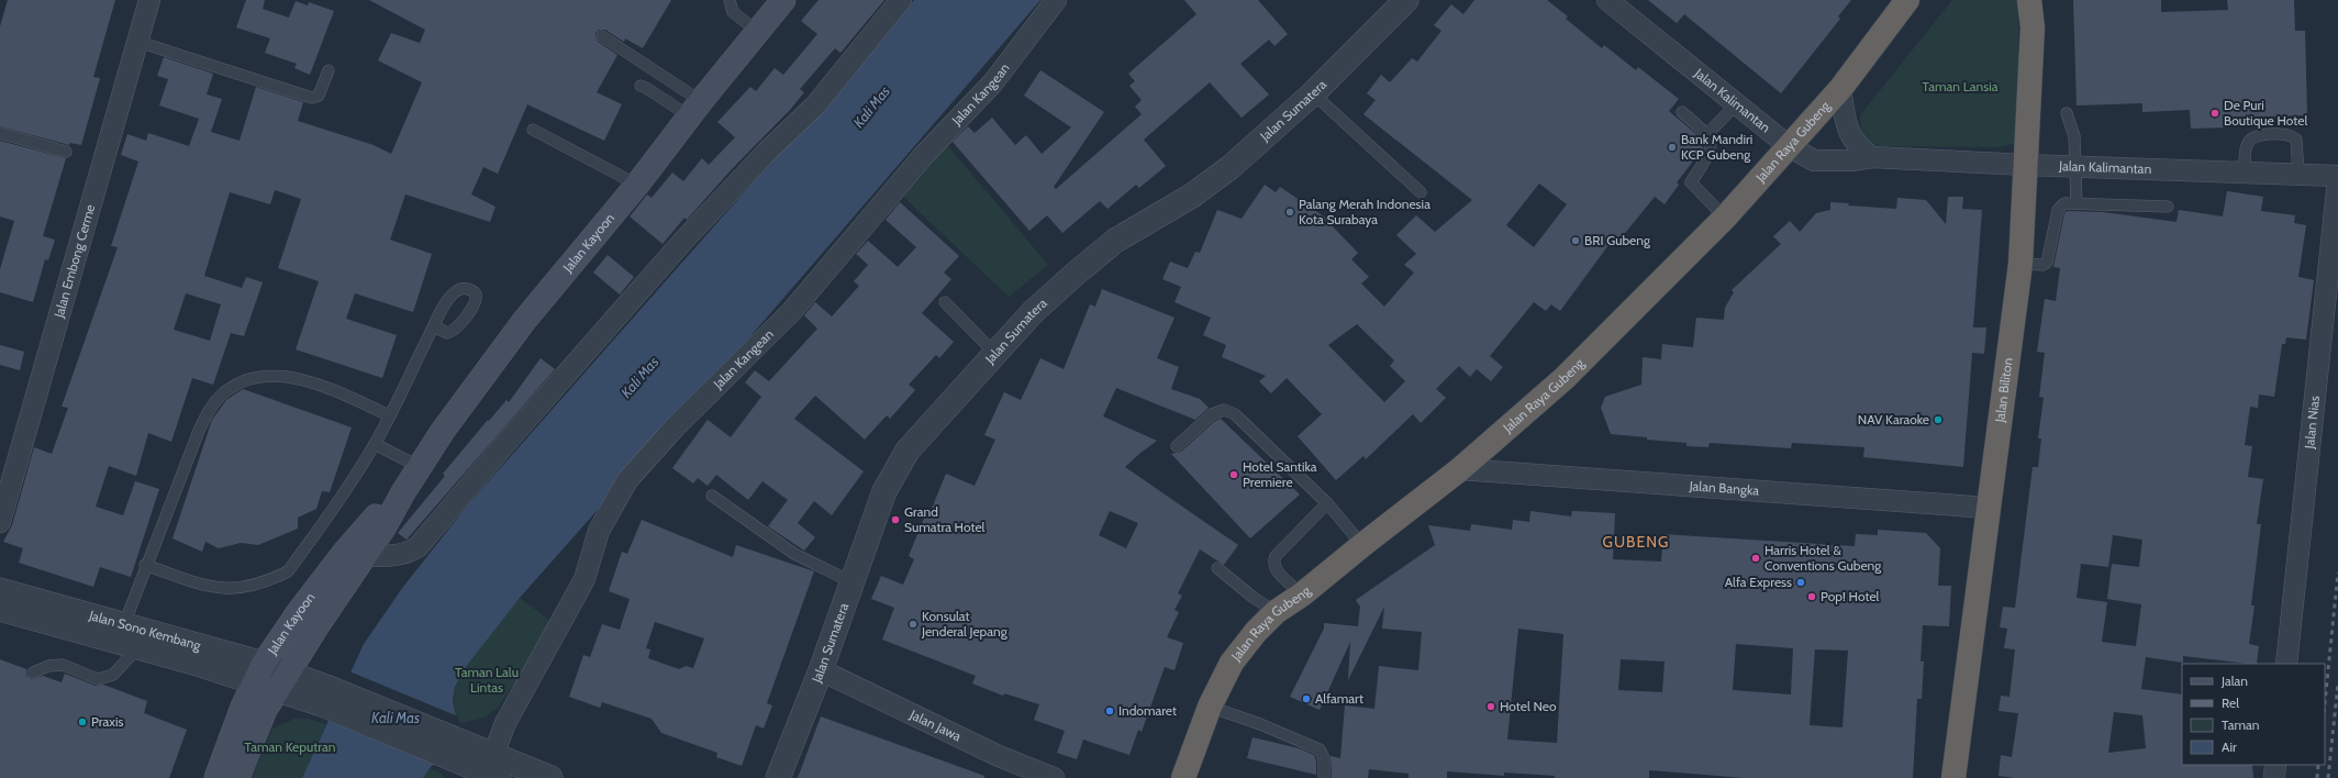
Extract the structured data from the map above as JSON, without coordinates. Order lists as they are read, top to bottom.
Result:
{
  "streets": {
    "highway": ["Jalan Raya Gubeng", "Jalan Biliton"],
    "main road": ["Jalan Kayoon"],
    "street": [
      "Jalan Kangean",
      "Jalan Kalimantan",
      "Jalan Sumatera",
      "Jalan Embong Cerme",
      "Jalan Nias",
      "Jalan Bangka",
      "Jalan Sono Kembang",
      "Jalan Jawa"
    ]
  },
  "crossings": [
    ["Jalan Kangean", "Jalan Sono Kembang"],
    ["Jalan Kalimantan", "Jalan Raya Gubeng"],
    ["Jalan Kalimantan", "Jalan Biliton"],
    ["Jalan Sumatera", "Jalan Jawa"],
    ["Jalan Raya Gubeng", "Jalan Bangka"],
    ["Jalan Kayoon", "Jalan Sono Kembang"],
    ["Jalan Biliton", "Jalan Bangka"]
  ],
  "districts": ["GUBENG"],
  "water": ["Kali Mas"],
  "parks": ["Taman Lansia", "Taman Lalu Lintas", "Taman Keputran"],
  "places": [
    "De Puri Boutique Hotel",
    "Bank Mandiri KCP Gubeng",
    "Palang Merah Indonesia Kota Surabaya",
    "BRI Gubeng",
    "NAV Karaoke",
    "Hotel Santika Premiere",
    "Grand Sumatra Hotel",
    "Harris Hotel & Conventions Gubeng",
    "Alfa Express",
    "Pop! Hotel",
    "Konsulat Jenderal Jepang",
    "Alfamart",
    "Hotel Neo",
    "Indomaret",
    "Praxis"
  ],
  "legend": [
    "Jalan",
    "Rel",
    "Taman",
    "Air"
  ]
}
